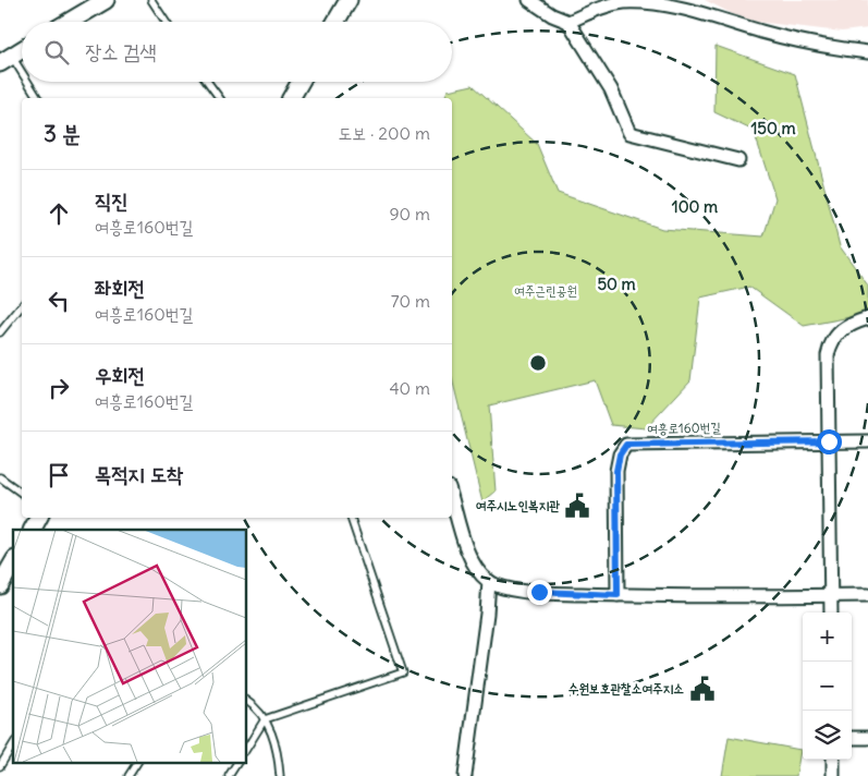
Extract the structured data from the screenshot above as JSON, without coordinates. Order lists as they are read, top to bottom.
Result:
{
  "streets": {
    "street": ["여흥로160번길"]
  },
  "parks": ["여주근린공원"],
  "places": {
    "public building": ["여주시노인복지관", "수원보호관찰소여주지소"]
  },
  "page": {
    "search": "장소 검색",
    "heading": ["3 분", "도보 · 200 m"],
    "list": [
      ["직진", "여흥로160번길", "90 m"],
      ["좌회전", "여흥로160번길", "70 m"],
      ["우회전", "여흥로160번길", "40 m"],
      "목적지 도착"
    ],
    "map_buttons": ["+", "−"]
  },
  "rings": ["150 m", "100 m", "50 m"]
}
